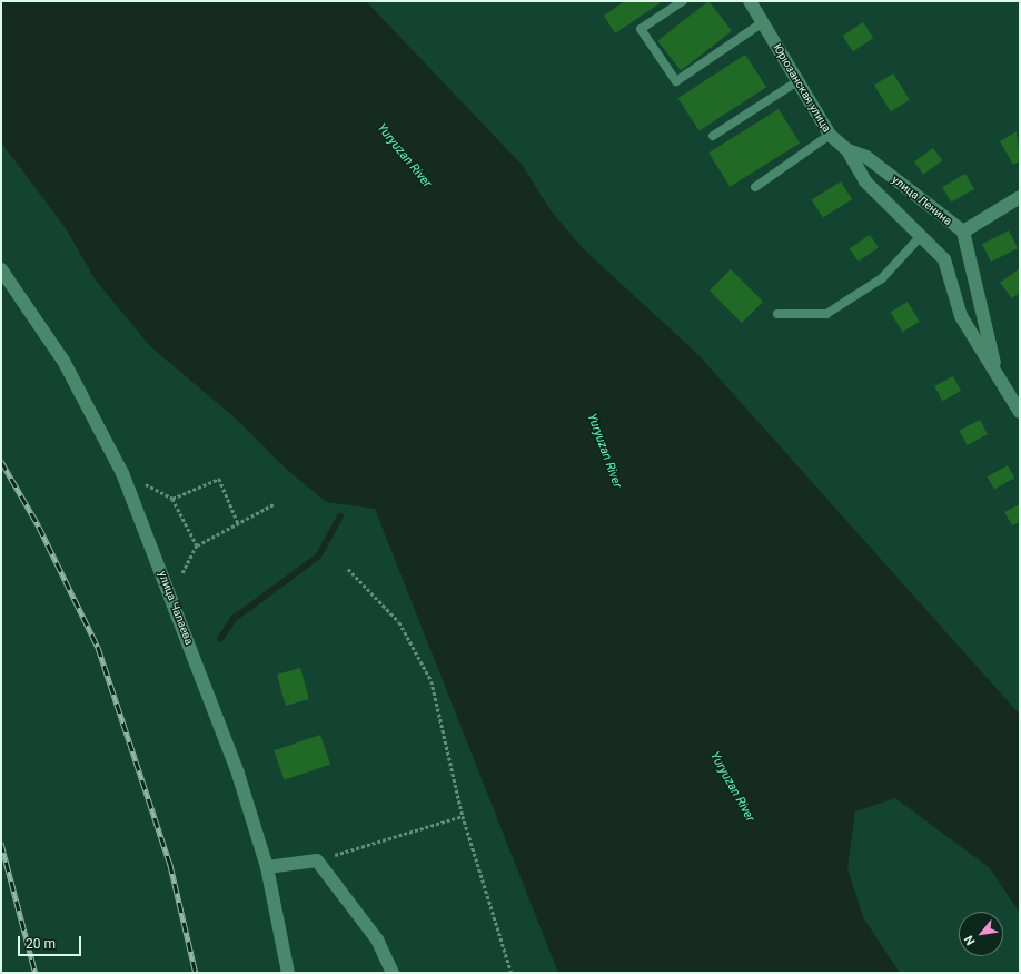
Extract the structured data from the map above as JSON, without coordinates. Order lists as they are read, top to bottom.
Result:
{
  "streets": {
    "street": ["Юрюзанская улица", "улица Ленина", "улица Чапаева"]
  },
  "crossings": [
    ["Юрюзанская улица", "улица Ленина"]
  ],
  "water": ["Yuryuzan River"],
  "scale_bar": "20 m",
  "north": "bottom left"
}
